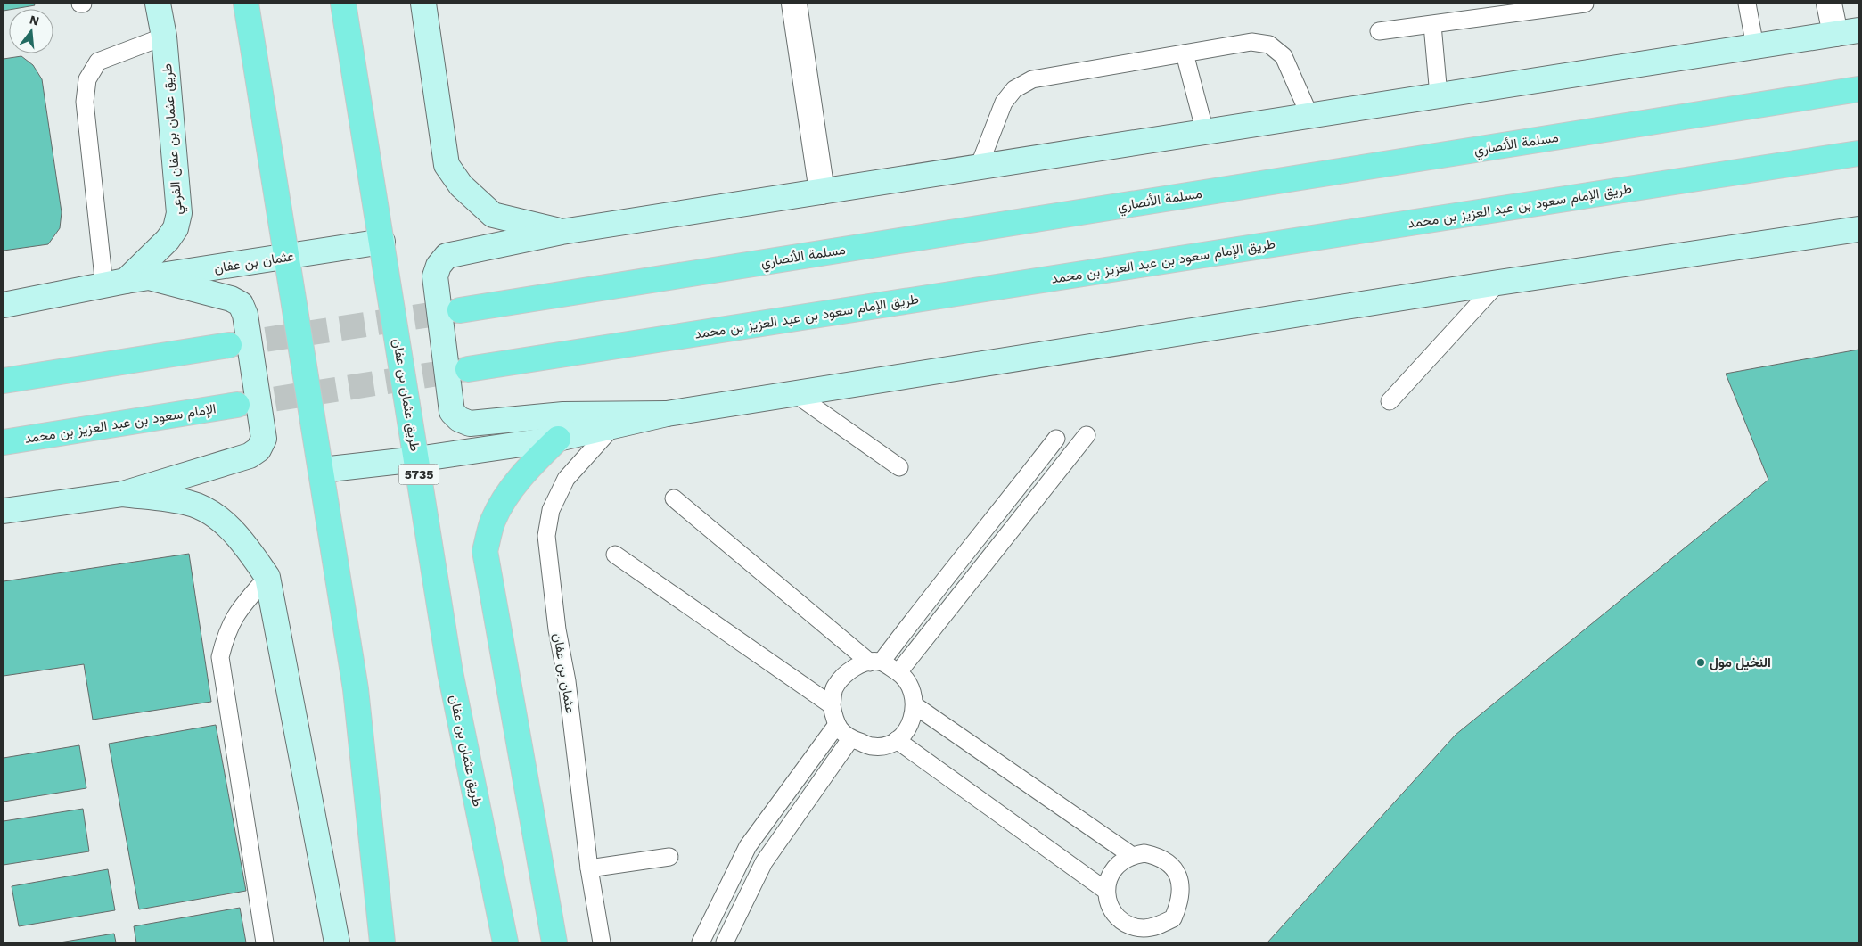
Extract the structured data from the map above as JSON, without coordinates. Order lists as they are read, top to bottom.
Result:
{
  "streets": {
    "main road": [
      "مسلمة الأنصاري",
      "طريق الإمام سعود بن عبد العزيز بن محمد",
      "طريق عثمان بن عفان",
      "الإمام سعود بن عبد العزيز بن محمد",
      "5735"
    ],
    "street": ["طريق عثمان بن عفان الفرعي", "عثمان بن عفان"]
  },
  "crossings": [
    ["طريق عثمان بن عفان الفرعي", "عثمان بن عفان"],
    ["عثمان بن عفان", "طريق عثمان بن عفان"]
  ],
  "places": ["النخيل مول"],
  "north": "top"
}
